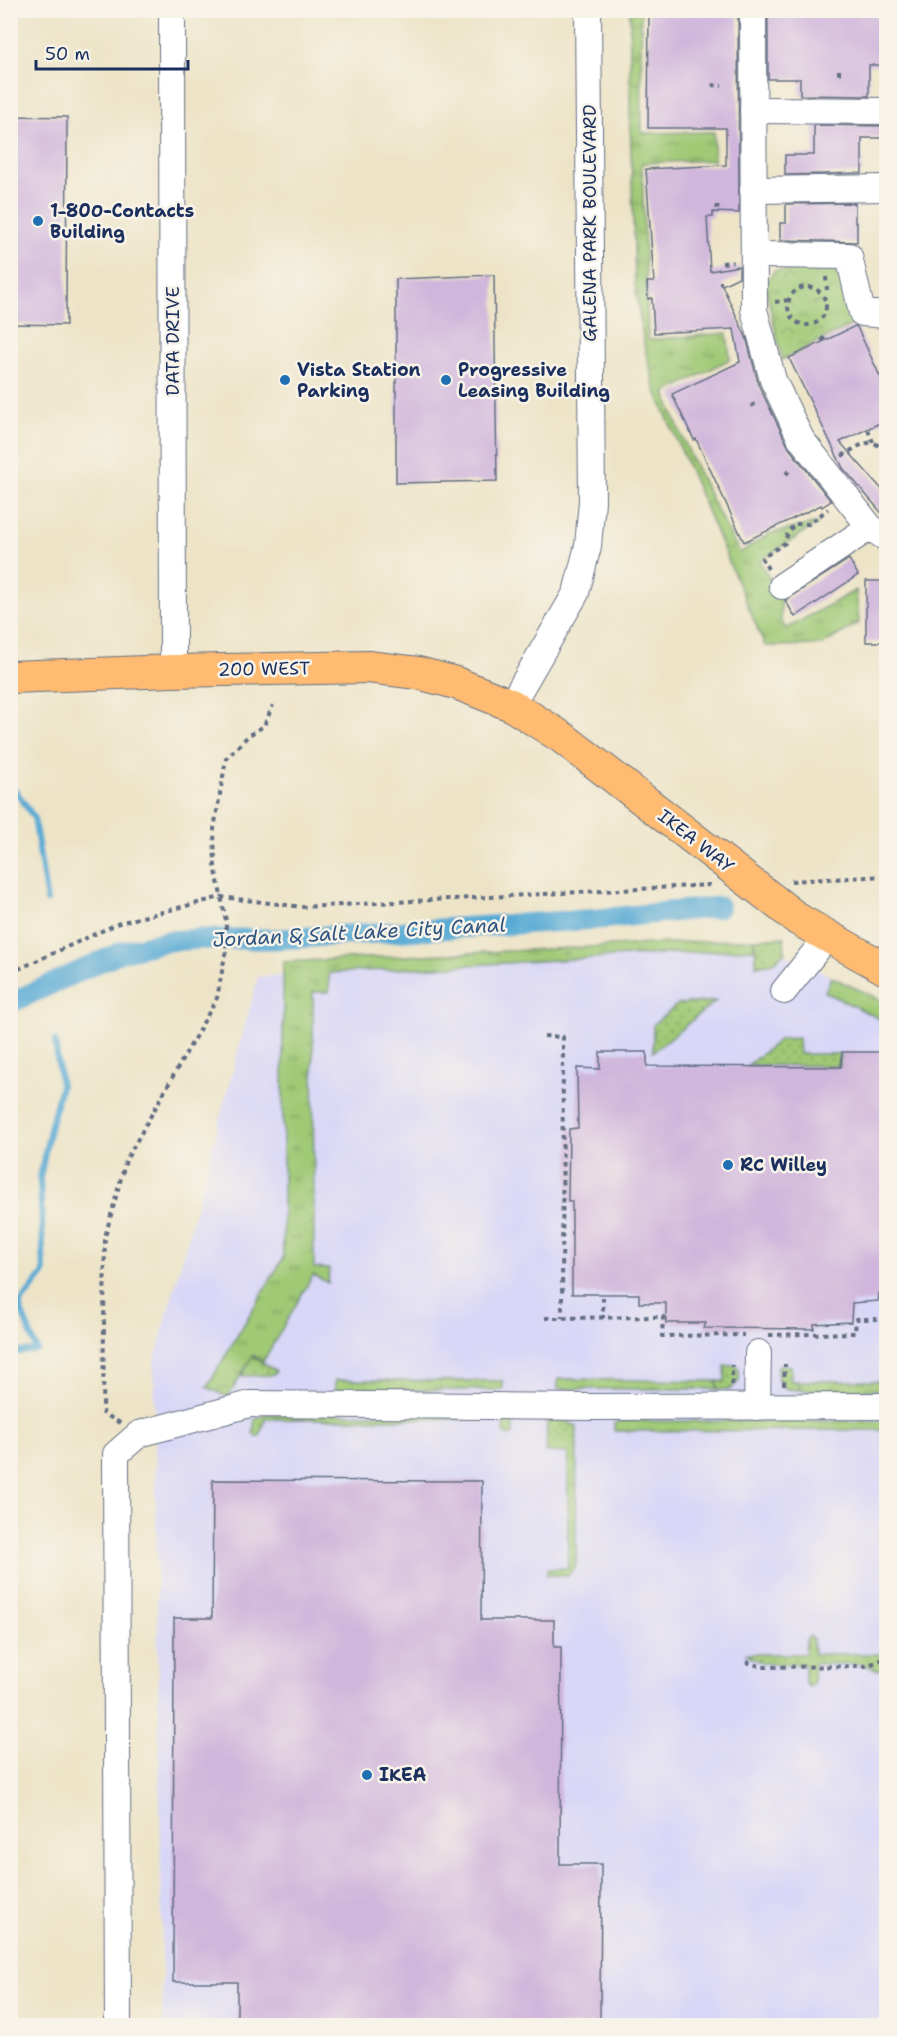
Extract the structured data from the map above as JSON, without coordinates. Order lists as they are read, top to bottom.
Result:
{
  "streets": {
    "main road": ["200 WEST", "IKEA WAY"],
    "street": ["GALENA PARK BOULEVARD", "DATA DRIVE"]
  },
  "crossings": [
    ["GALENA PARK BOULEVARD", "200 WEST"],
    ["GALENA PARK BOULEVARD", "IKEA WAY"],
    ["DATA DRIVE", "200 WEST"],
    ["200 WEST", "IKEA WAY"]
  ],
  "water": ["Jordan & Salt Lake City Canal"],
  "places": [
    "1-800-Contacts Building",
    "Vista Station Parking",
    "Progressive Leasing Building",
    "RC Willey",
    "IKEA"
  ],
  "scale_bar": "50 m"
}
